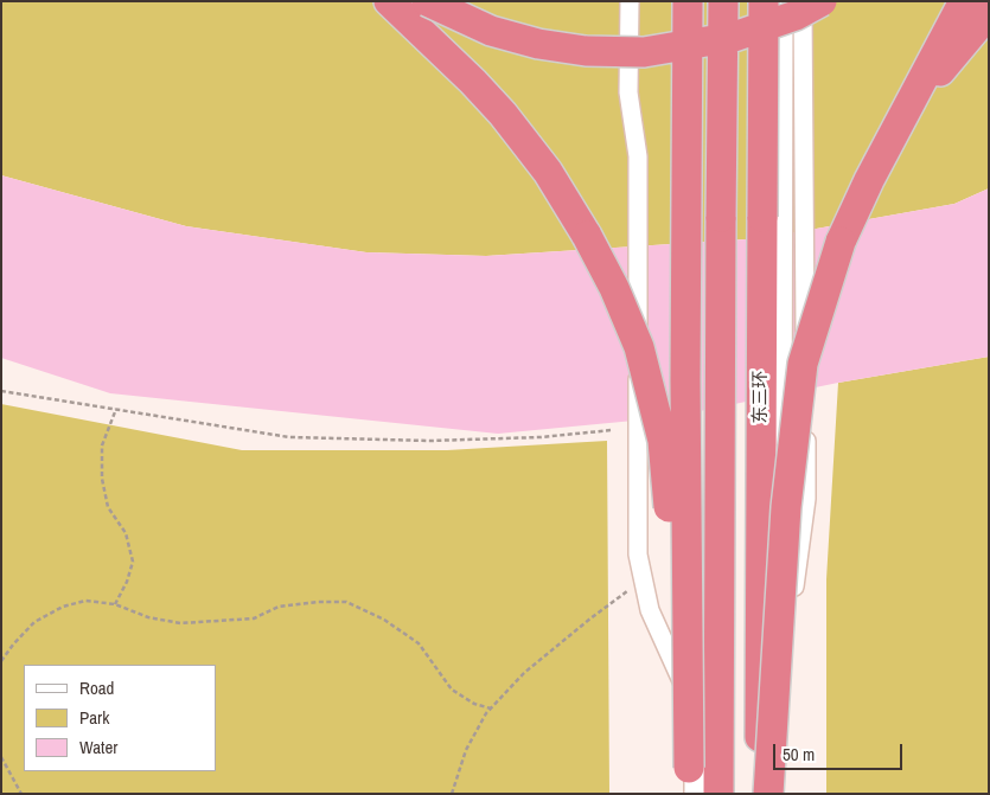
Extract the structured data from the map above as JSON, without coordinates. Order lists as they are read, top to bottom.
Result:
{
  "streets": {
    "highway": ["东三环"]
  },
  "legend": ["Road", "Park", "Water"],
  "scale_bar": "50 m"
}
